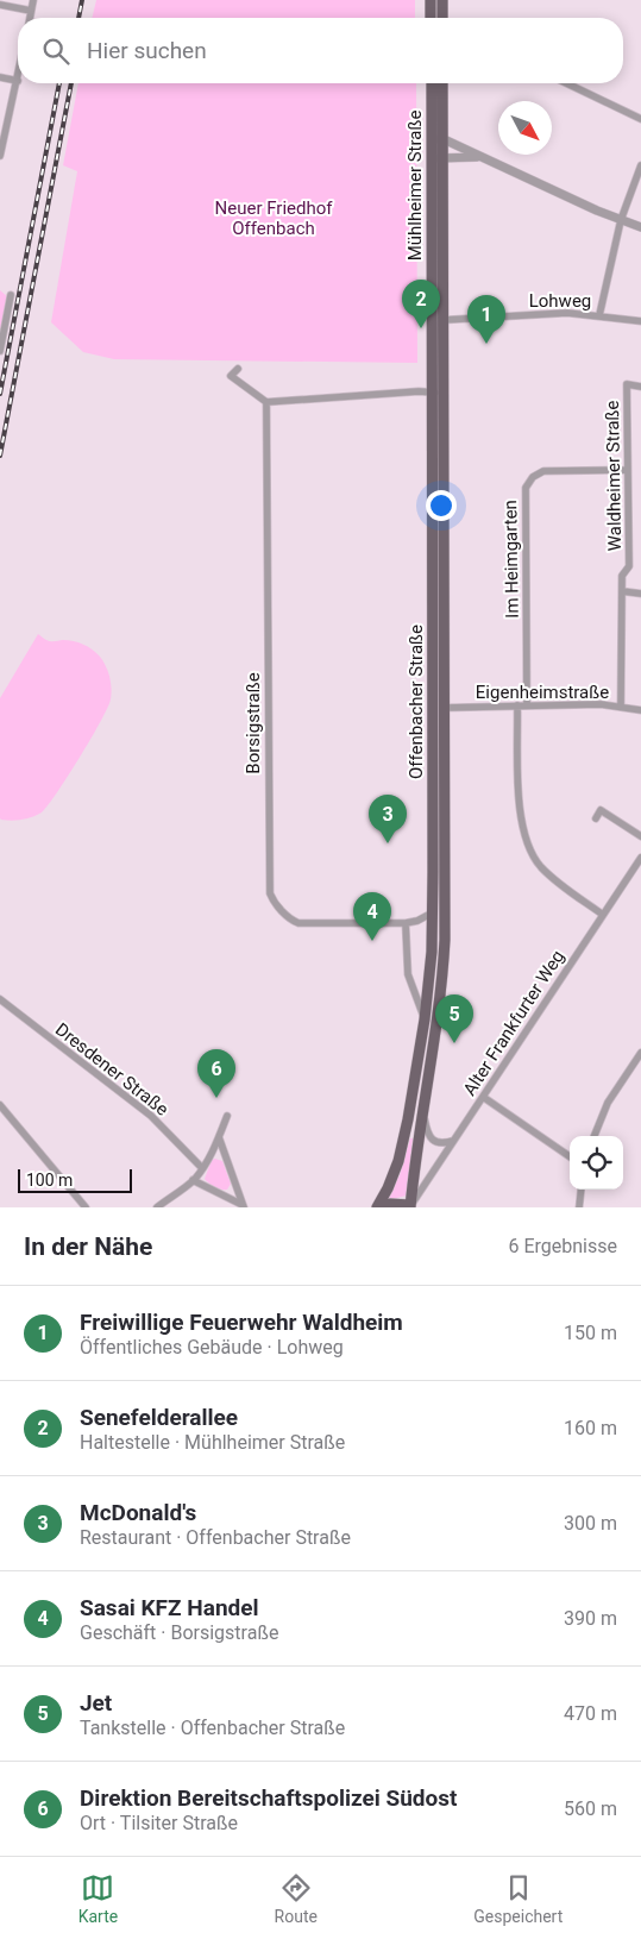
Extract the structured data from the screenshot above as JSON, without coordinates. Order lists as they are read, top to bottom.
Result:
{
  "streets": {
    "main road": ["Mühlheimer Straße", "Offenbacher Straße"],
    "street": [
      "Lohweg",
      "Waldheimer Straße",
      "Im Heimgarten",
      "Eigenheimstraße",
      "Borsigstraße",
      "Alter Frankfurter Weg",
      "Dresdener Straße"
    ]
  },
  "crossings": [
    ["Mühlheimer Straße", "Lohweg"],
    ["Mühlheimer Straße", "Offenbacher Straße"],
    ["Waldheimer Straße", "Im Heimgarten"],
    ["Waldheimer Straße", "Eigenheimstraße"],
    ["Im Heimgarten", "Eigenheimstraße"],
    ["Eigenheimstraße", "Offenbacher Straße"],
    ["Offenbacher Straße", "Borsigstraße"],
    ["Offenbacher Straße", "Alter Frankfurter Weg"]
  ],
  "parks": ["Neuer Friedhof Offenbach"],
  "scale_bar": "100 m",
  "north": "bottom right",
  "page": {
    "search": "Hier suchen",
    "pins": [
      "2",
      "1",
      "3",
      "4",
      "5",
      "6"
    ],
    "scale": "100 m",
    "heading": ["In der Nähe", "6 Ergebnisse"],
    "list": [
      {
        "mark": "1",
        "name": "Freiwillige Feuerwehr Waldheim",
        "note": "Öffentliches Gebäude · Lohweg",
        "value": "150 m"
      },
      {
        "mark": "2",
        "name": "Senefelderallee",
        "note": "Haltestelle · Mühlheimer Straße",
        "value": "160 m"
      },
      {
        "mark": "3",
        "name": "McDonald's",
        "note": "Restaurant · Offenbacher Straße",
        "value": "300 m"
      },
      {
        "mark": "4",
        "name": "Sasai KFZ Handel",
        "note": "Geschäft · Borsigstraße",
        "value": "390 m"
      },
      {
        "mark": "5",
        "name": "Jet",
        "note": "Tankstelle · Offenbacher Straße",
        "value": "470 m"
      },
      {
        "mark": "6",
        "name": "Direktion Bereitschaftspolizei Südost",
        "note": "Ort · Tilsiter Straße",
        "value": "560 m"
      }
    ],
    "nav": ["Karte", "Route", "Gespeichert"]
  }
}
